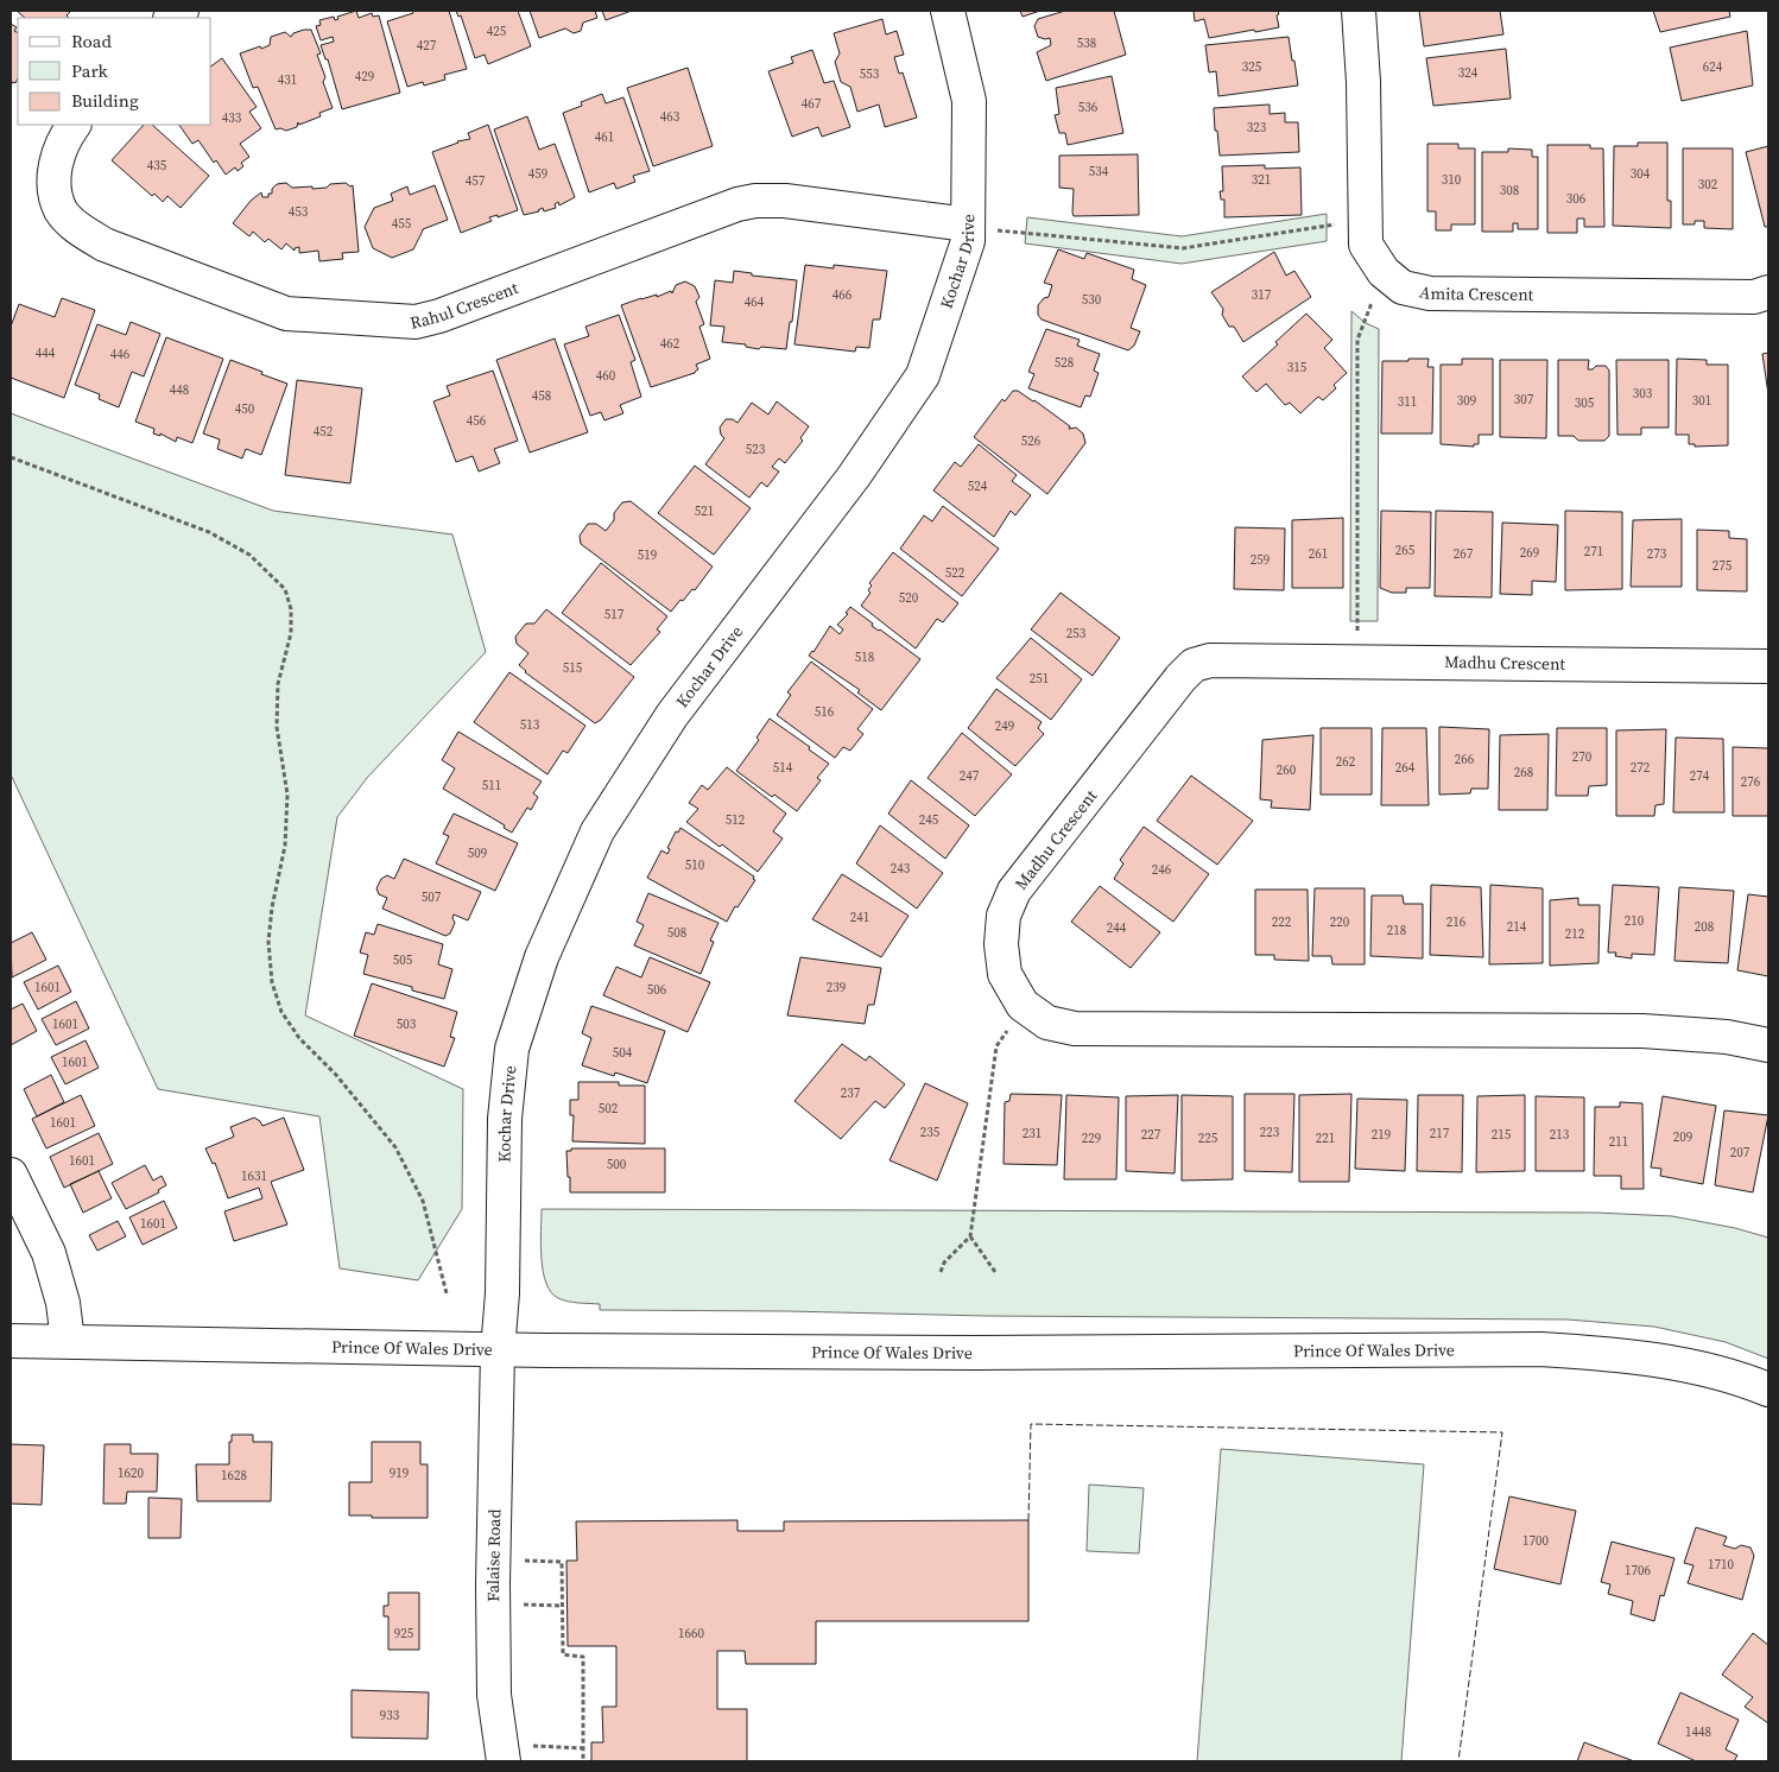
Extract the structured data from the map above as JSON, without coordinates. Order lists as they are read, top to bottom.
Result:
{
  "streets": {
    "street": [
      "Kochar Drive",
      "Amita Crescent",
      "Rahul Crescent",
      "Madhu Crescent",
      "Prince Of Wales Drive",
      "Falaise Road"
    ]
  },
  "crossings": [
    ["Kochar Drive", "Rahul Crescent"],
    ["Kochar Drive", "Prince Of Wales Drive"],
    ["Kochar Drive", "Falaise Road"],
    ["Prince Of Wales Drive", "Falaise Road"]
  ],
  "house_numbers": [
    "425",
    "538",
    "427",
    "325",
    "624",
    "324",
    "553",
    "429",
    "431",
    "467",
    "536",
    "463",
    "433",
    "323",
    "461",
    "435",
    "534",
    "459",
    "304",
    "321",
    "310",
    "457",
    "302",
    "308",
    "306",
    "453",
    "455",
    "466",
    "317",
    "530",
    "464",
    "462",
    "444",
    "446",
    "528",
    "315",
    "460",
    "448",
    "303",
    "458",
    "307",
    "309",
    "301",
    "311",
    "305",
    "450",
    "456",
    "452",
    "526",
    "523",
    "524",
    "521",
    "265",
    "271",
    "269",
    "261",
    "267",
    "273",
    "519",
    "259",
    "275",
    "522",
    "520",
    "517",
    "253",
    "518",
    "515",
    "251",
    "516",
    "513",
    "249",
    "270",
    "266",
    "262",
    "514",
    "264",
    "272",
    "260",
    "268",
    "247",
    "274",
    "276",
    "511",
    "512",
    "245",
    "509",
    "510",
    "243",
    "246",
    "507",
    "241",
    "210",
    "222",
    "220",
    "216",
    "214",
    "208",
    "244",
    "218",
    "508",
    "212",
    "505",
    "1601",
    "239",
    "506",
    "1601",
    "503",
    "504",
    "1601",
    "237",
    "502",
    "1601",
    "235",
    "223",
    "231",
    "217",
    "227",
    "219",
    "215",
    "213",
    "209",
    "229",
    "225",
    "221",
    "211",
    "207",
    "1601",
    "500",
    "1631",
    "1601",
    "1620",
    "919",
    "1628",
    "1700",
    "1710",
    "1706",
    "925",
    "1660",
    "933",
    "1448"
  ],
  "legend": ["Road", "Park", "Building"]
}
